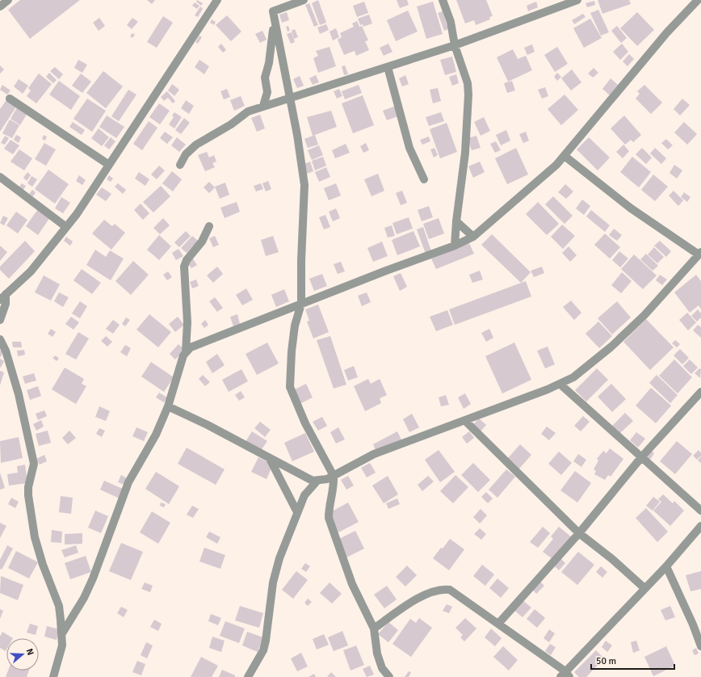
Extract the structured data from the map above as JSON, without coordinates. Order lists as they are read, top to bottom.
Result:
{
  "scale_bar": "50 m",
  "north": "right"
}
